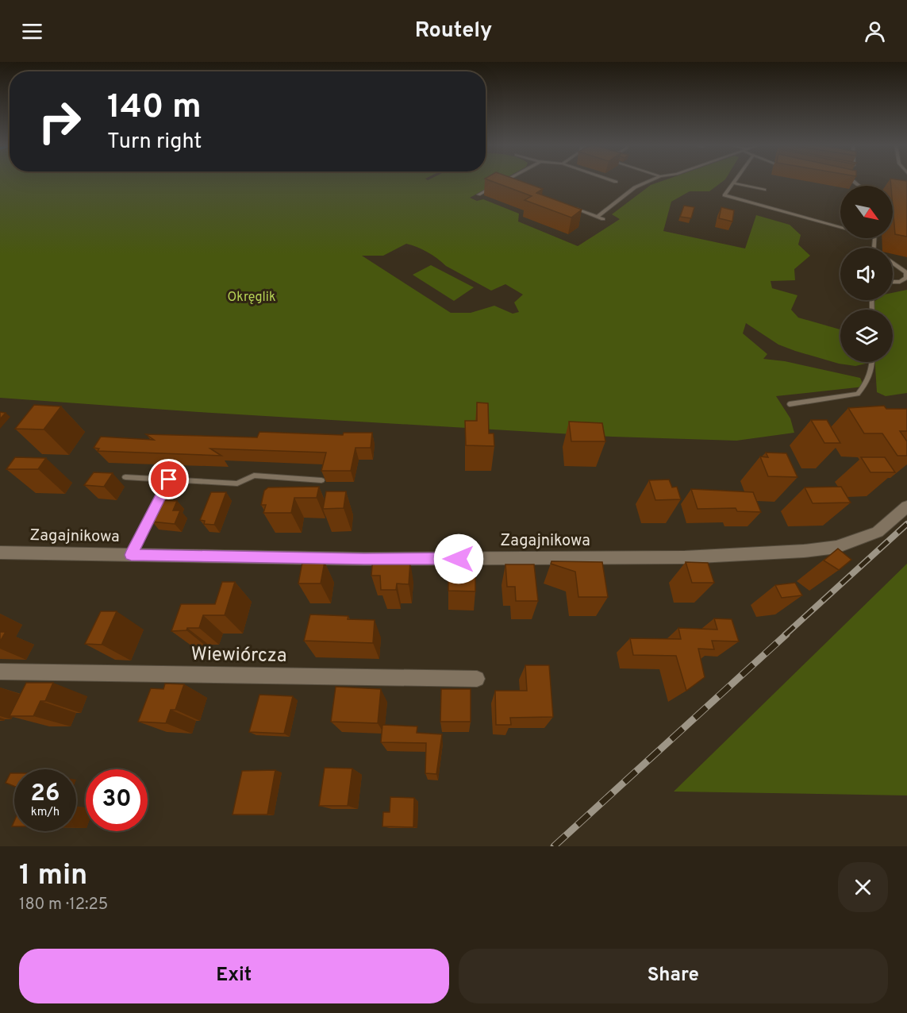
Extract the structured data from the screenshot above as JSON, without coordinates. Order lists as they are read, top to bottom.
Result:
{
  "streets": {
    "street": ["Zagajnikowa", "Wiewiórcza"]
  },
  "parks": ["Okręglik"],
  "north": "bottom right",
  "page": {
    "header": "Routely",
    "turn": ["140 m", "Turn right"],
    "speed": "26 km/h",
    "limit": "30",
    "heading": ["1 min", "180 m · 12:25"],
    "buttons": ["Exit", "Share"]
  }
}
